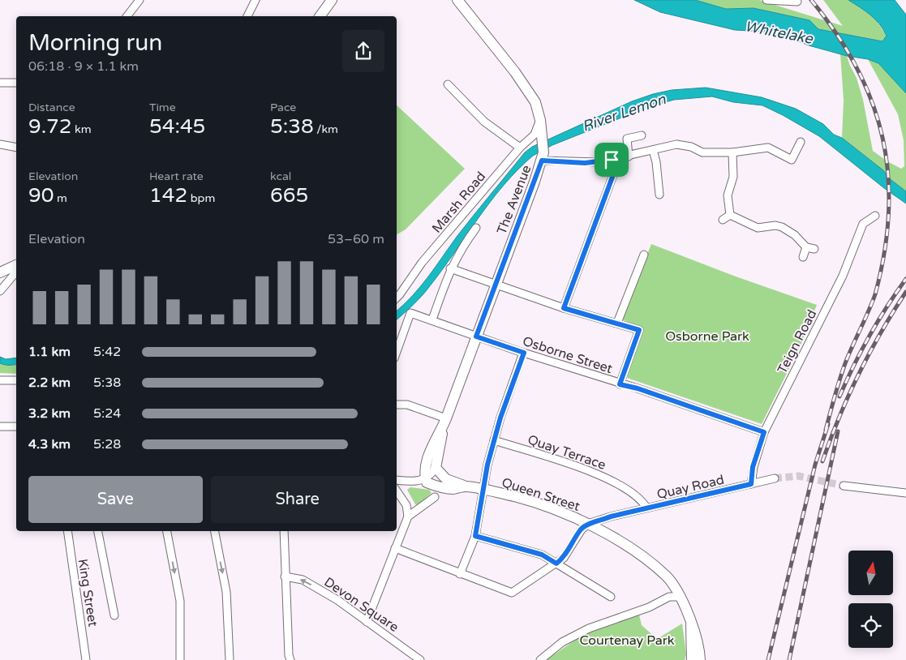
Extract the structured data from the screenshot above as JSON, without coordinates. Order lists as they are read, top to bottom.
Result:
{
  "streets": {
    "main road": ["The Avenue", "Queen Street"],
    "street": [
      "Marsh Road",
      "Teign Road",
      "Osborne Street",
      "Quay Terrace",
      "Quay Road",
      "King Street",
      "Devon Square"
    ]
  },
  "crossings": [
    ["The Avenue", "Marsh Road"],
    ["The Avenue", "Osborne Street"],
    ["The Avenue", "Queen Street"],
    ["Teign Road", "Osborne Street"],
    ["Teign Road", "Quay Road"],
    ["Quay Terrace", "Quay Road"],
    ["Quay Road", "Queen Street"]
  ],
  "one_way": ["Devon Square"],
  "water": ["Whitelake", "River Lemon"],
  "parks": ["Osborne Park", "Courtenay Park"],
  "north": "top",
  "page": {
    "heading": ["Morning run", "06:18 · 9 × 1.1 km"],
    "stats": [
      ["Distance", "9.72 km"],
      ["Time", "54:45"],
      ["Pace", "5:38 /km"],
      ["Elevation", "90 m"],
      ["Heart rate", "142 bpm"],
      ["kcal", "665"]
    ],
    "chart": ["Elevation", "53–60 m"],
    "list": [
      {
        "name": "1.1 km",
        "note": "5:42"
      },
      {
        "name": "2.2 km",
        "note": "5:38"
      },
      {
        "name": "3.2 km",
        "note": "5:24"
      },
      {
        "name": "4.3 km",
        "note": "5:28"
      }
    ],
    "buttons": ["Save", "Share"]
  }
}
